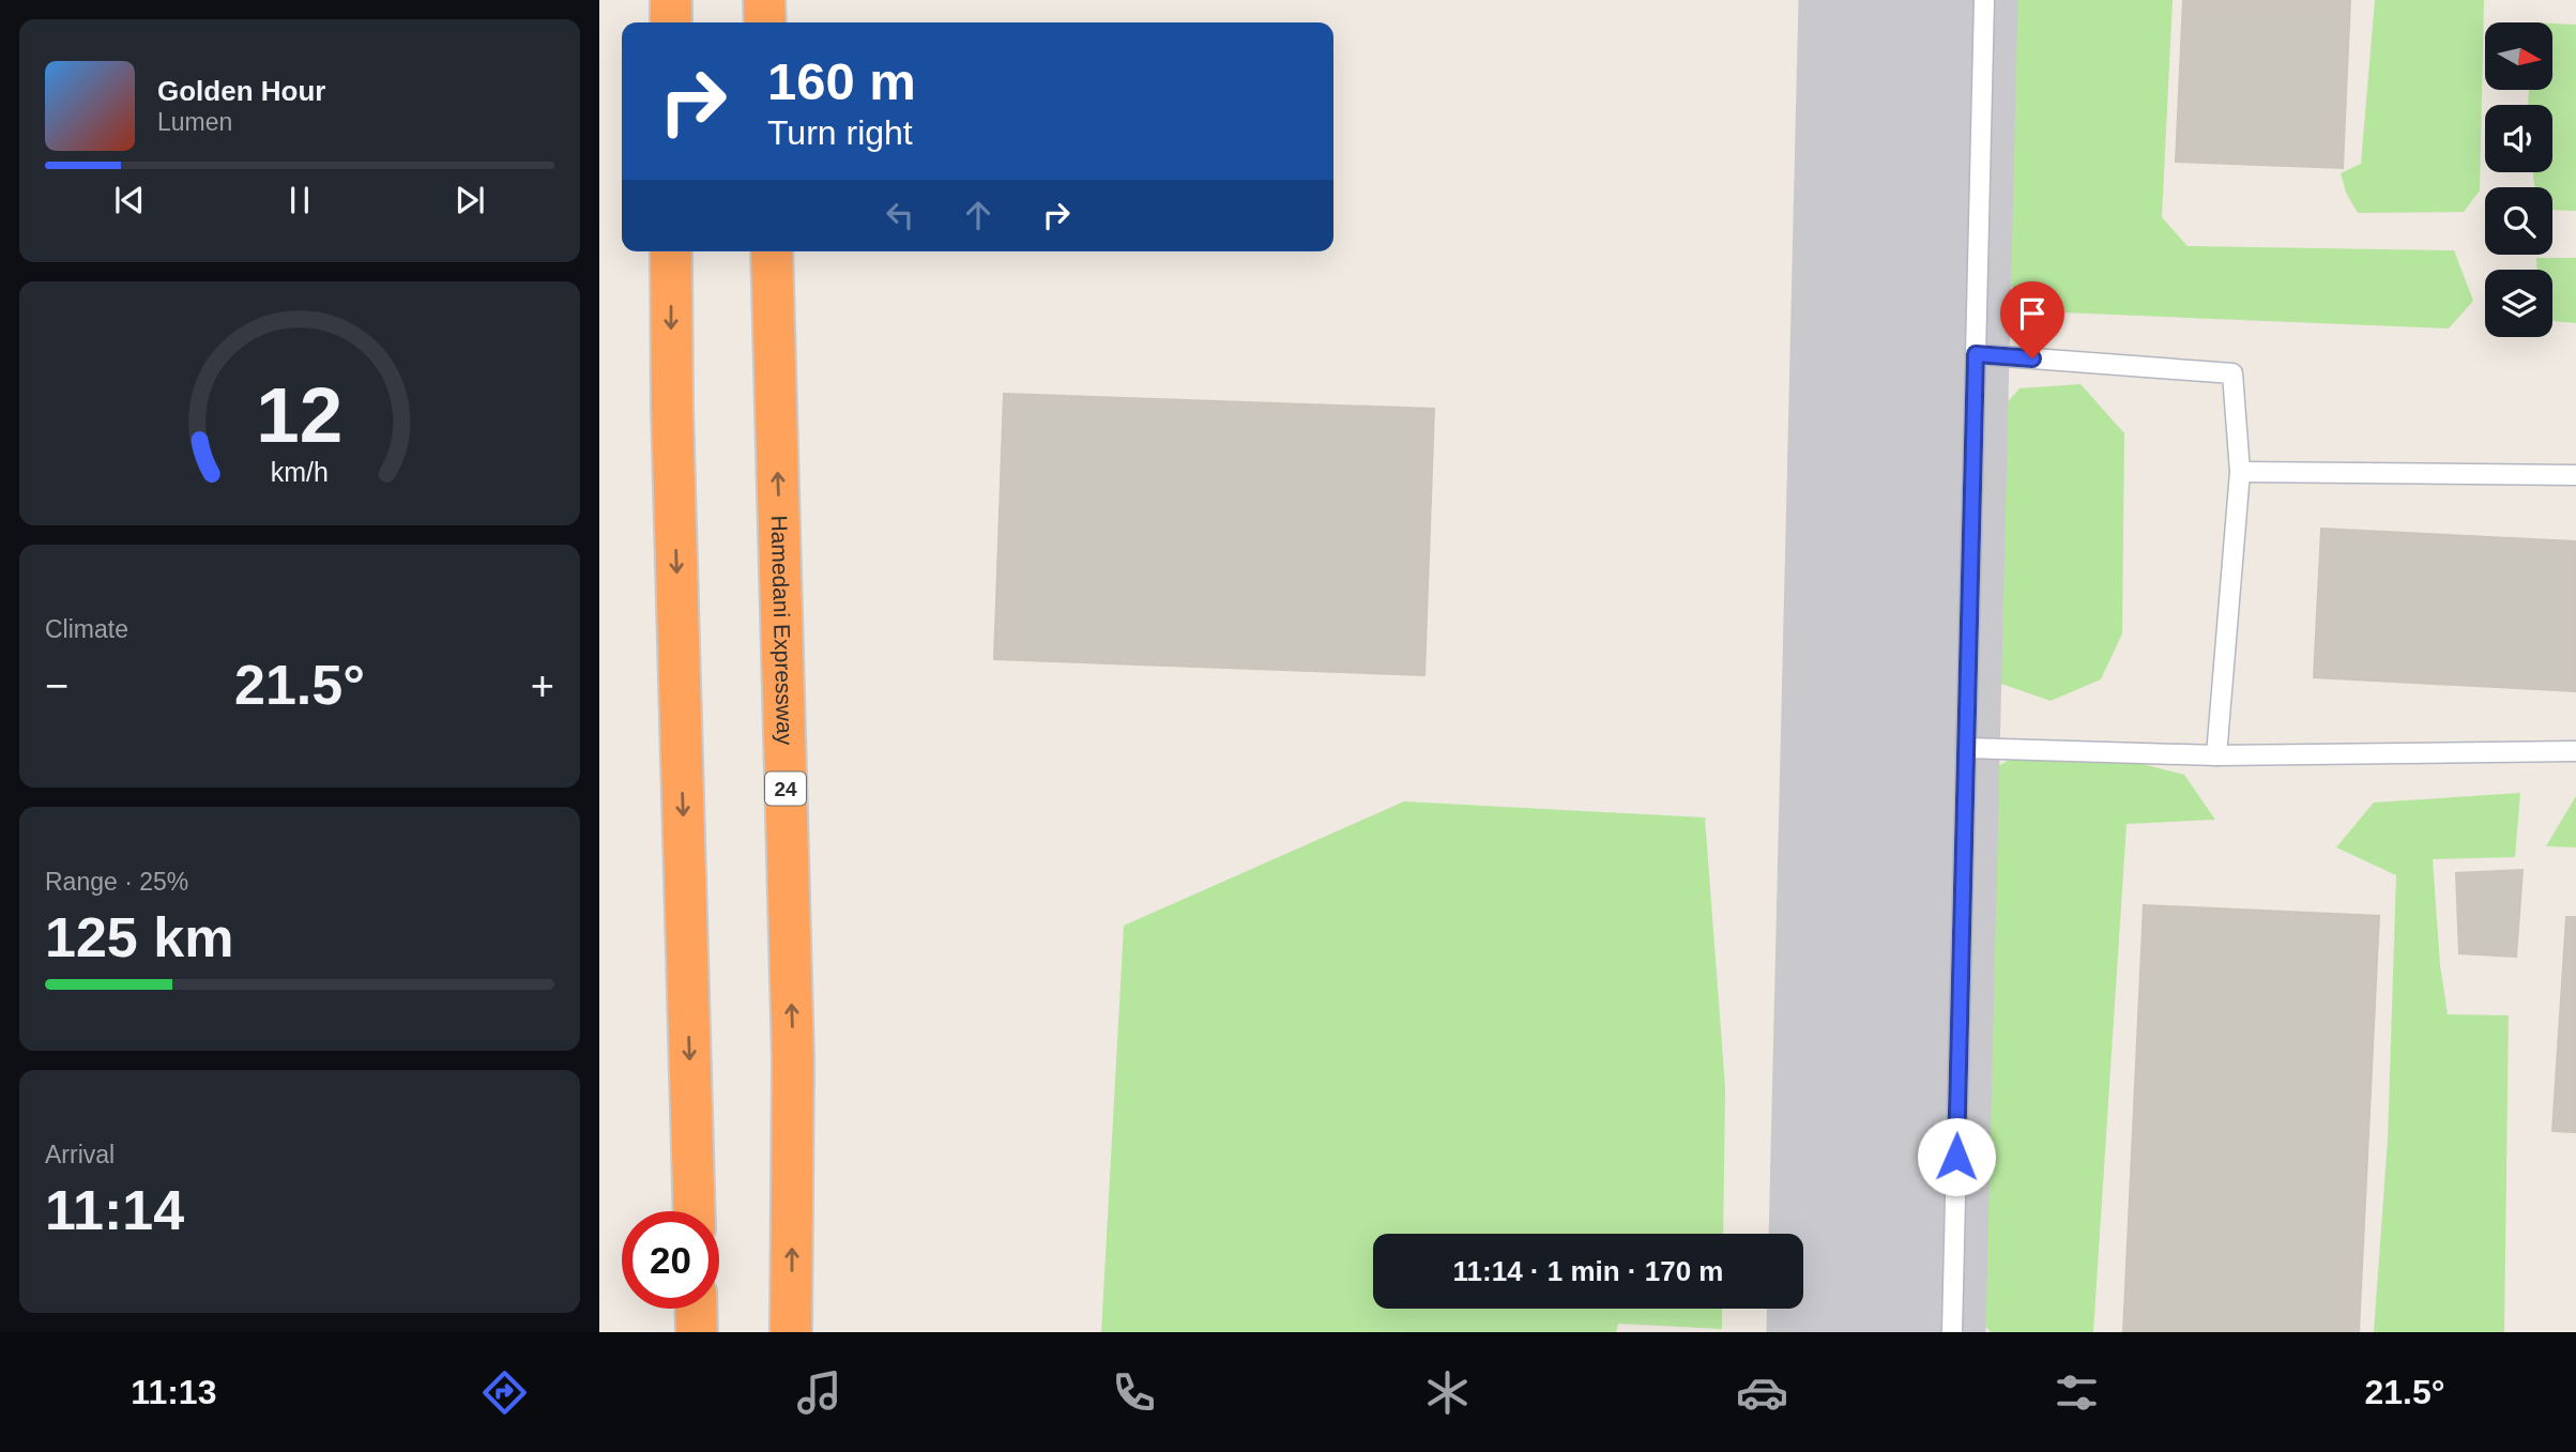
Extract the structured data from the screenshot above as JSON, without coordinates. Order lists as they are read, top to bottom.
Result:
{
  "streets": {
    "highway": ["Hamedani Expressway", "24"]
  },
  "north": "right",
  "page": {
    "turn": ["160 m", "Turn right"],
    "song": ["Golden Hour", "Lumen"],
    "tile": [
      "Climate",
      ["Range · 25%", "125 km"],
      ["Arrival", "11:14"]
    ],
    "heat": ["−", "21.5°", "+"],
    "limit": "20",
    "trip": "11:14 · 1 min · 170 m",
    "tabs": ["11:13", "21.5°"],
    "gauge": ["12", "km/h"]
  }
}
